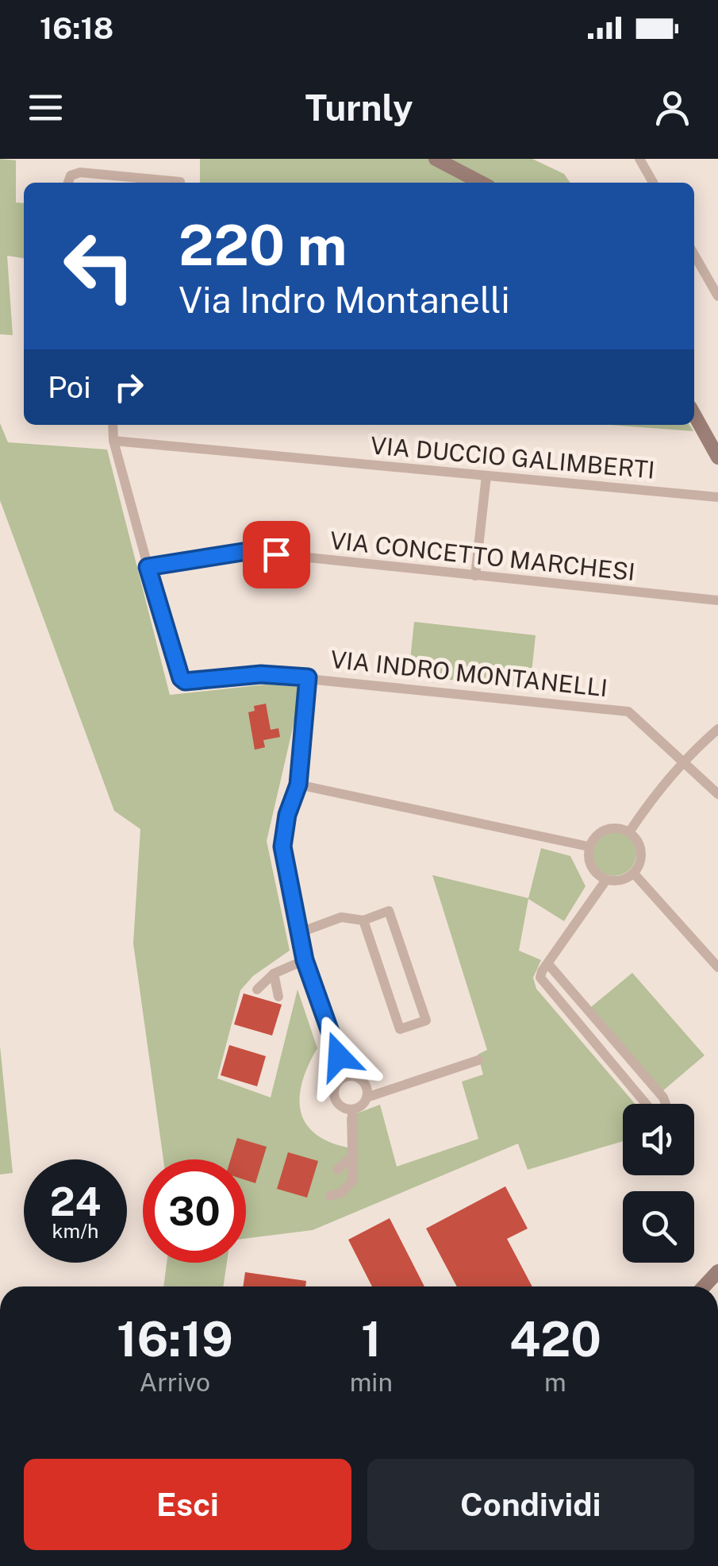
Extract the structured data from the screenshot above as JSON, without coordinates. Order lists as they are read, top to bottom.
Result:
{
  "streets": {
    "street": ["VIA DUCCIO GALIMBERTI", "VIA CONCETTO MARCHESI", "VIA INDRO MONTANELLI"]
  },
  "crossings": [
    ["VIA CONCETTO MARCHESI", "VIA INDRO MONTANELLI"]
  ],
  "page": {
    "status": "16:18",
    "header": "Turnly",
    "turn": ["220 m", "Via Indro Montanelli"],
    "then": "Poi",
    "speed": "24 km/h",
    "limit": "30",
    "eta": [
      "16:19",
      "Arrivo",
      "1",
      "min",
      "420",
      "m"
    ],
    "buttons": ["Esci", "Condividi"]
  }
}
